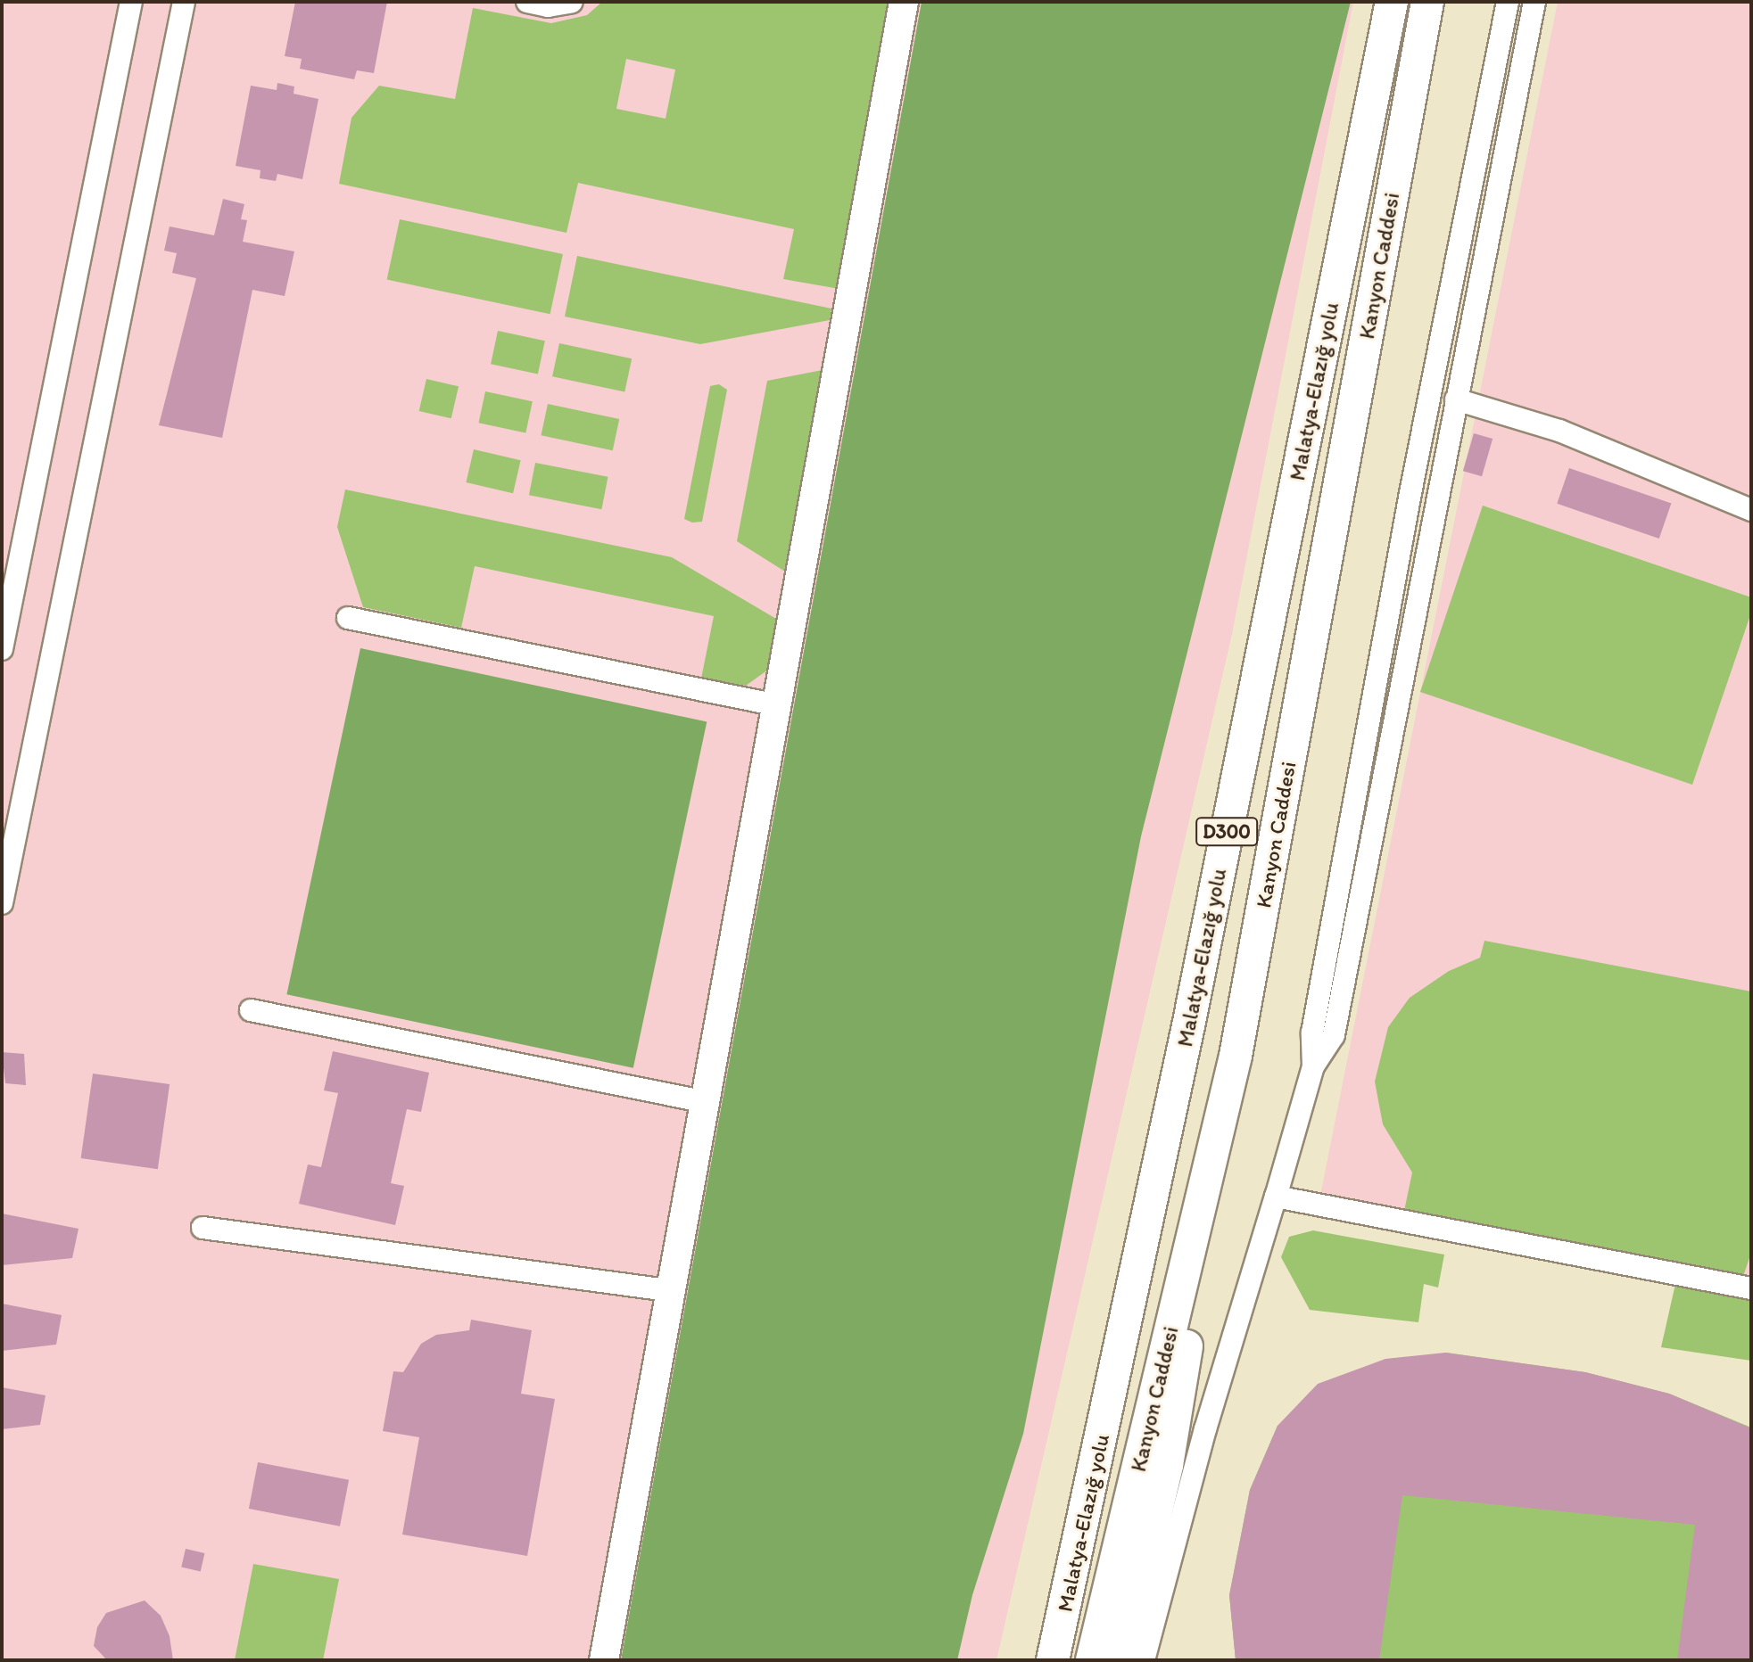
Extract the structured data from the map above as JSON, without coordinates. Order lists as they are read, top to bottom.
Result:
{
  "streets": {
    "highway": ["Kanyon Caddesi", "Malatya-Elazığ yolu", "D300"]
  }
}
